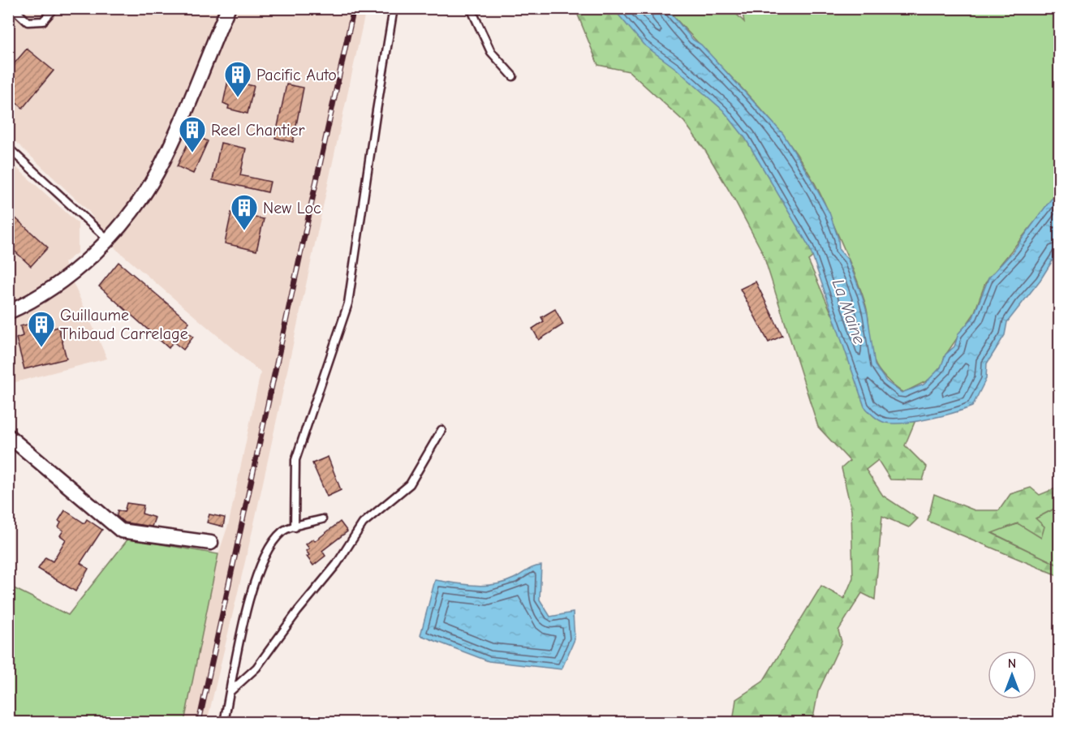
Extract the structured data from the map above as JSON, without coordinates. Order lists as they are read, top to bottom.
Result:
{
  "water": ["La Maine"],
  "places": {
    "building": [
      "Pacific Auto",
      "Reel Chantier",
      "New Loc",
      "Guillaume Thibaud Carrelage"
    ]
  },
  "north": "top"
}
